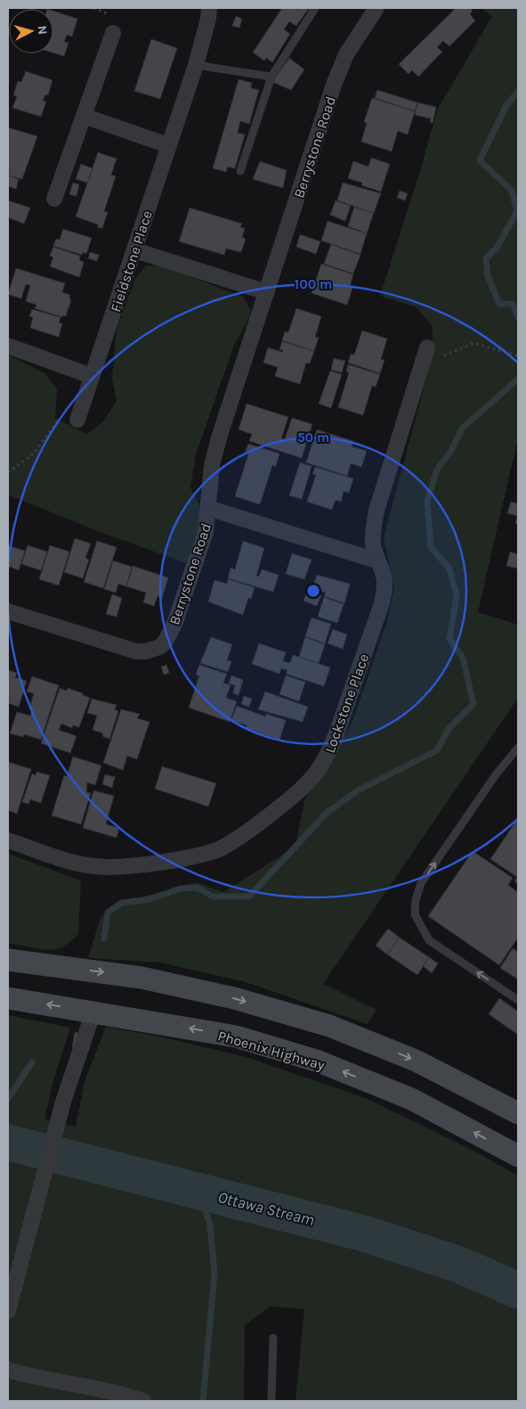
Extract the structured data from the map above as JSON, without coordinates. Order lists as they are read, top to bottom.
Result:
{
  "streets": {
    "main road": ["Phoenix Highway"],
    "street": ["Berrystone Road", "Fieldstone Place", "Lockstone Place"]
  },
  "water": ["Ottawa Stream"],
  "north": "right",
  "rings": ["100 m", "50 m"]
}
